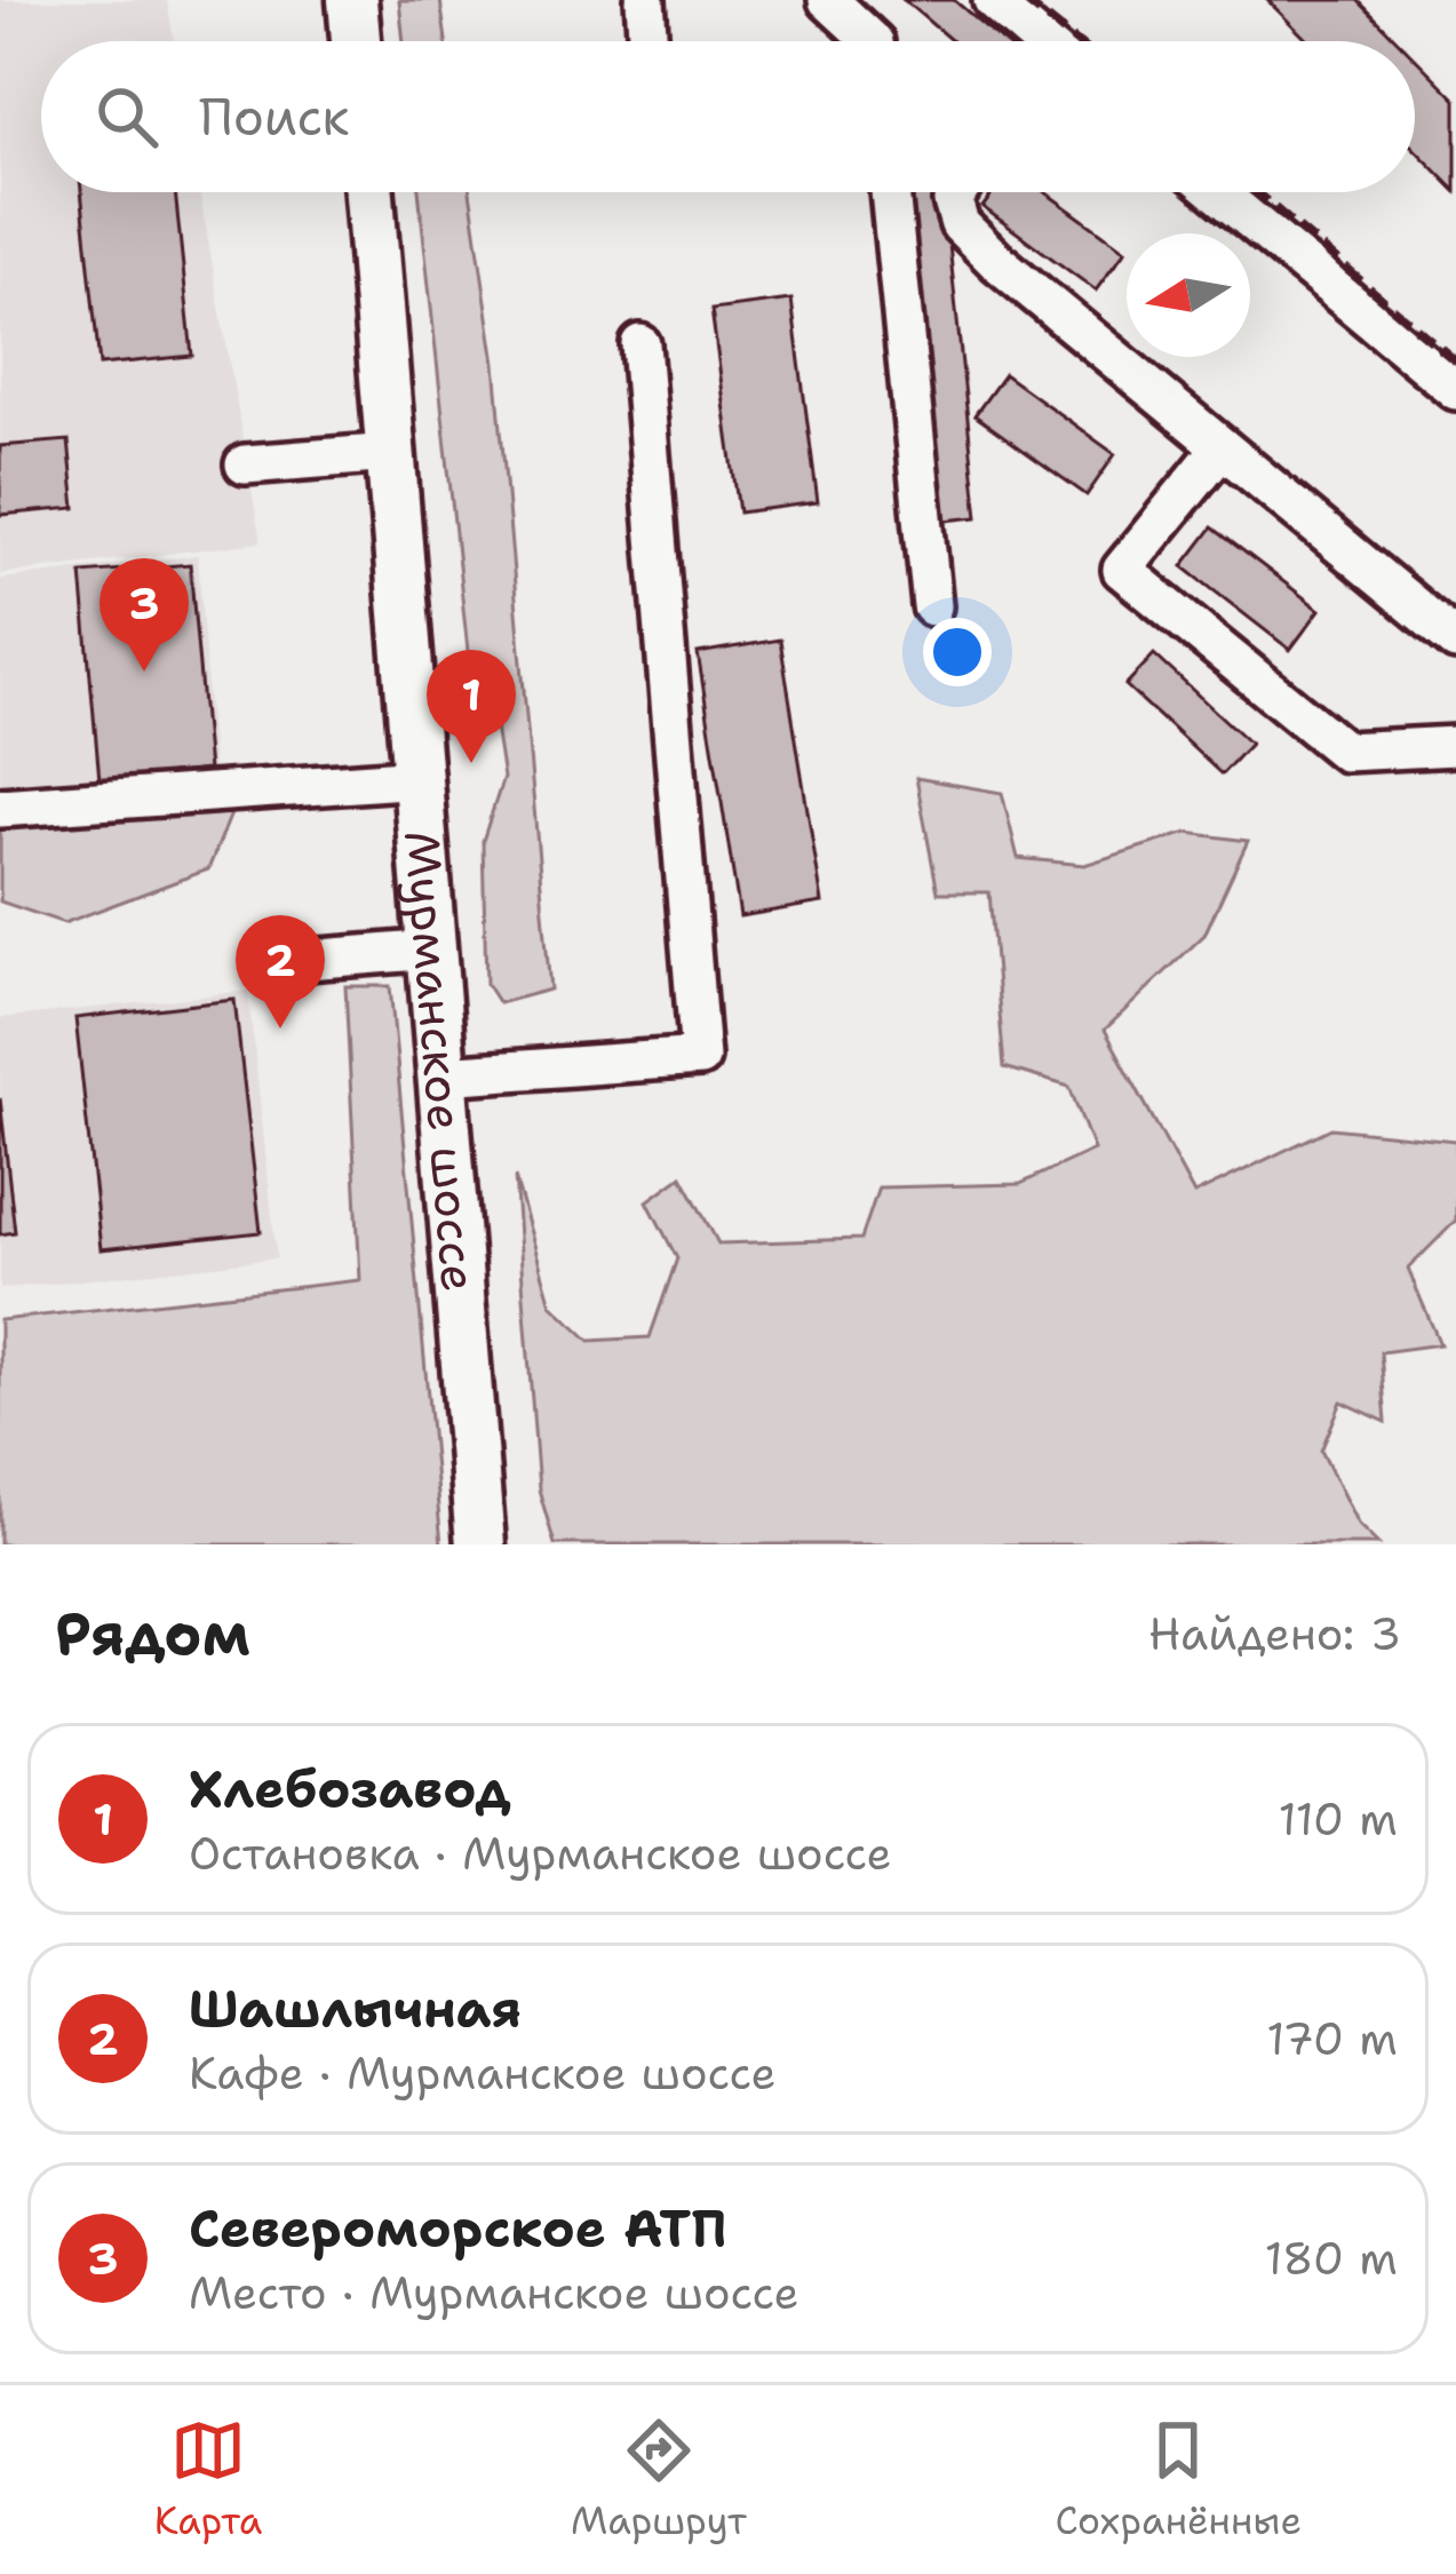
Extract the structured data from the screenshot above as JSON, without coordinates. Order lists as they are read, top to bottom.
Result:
{
  "streets": {
    "main road": ["Мурманское шоссе"]
  },
  "north": "left",
  "page": {
    "search": "Поиск",
    "pins": ["3", "1", "2"],
    "heading": ["Рядом", "Найдено: 3"],
    "list": [
      {
        "mark": "1",
        "name": "Хлебозавод",
        "note": "Остановка · Мурманское шоссе",
        "value": "110 m"
      },
      {
        "mark": "2",
        "name": "Шашлычная",
        "note": "Кафе · Мурманское шоссе",
        "value": "170 m"
      },
      {
        "mark": "3",
        "name": "Североморское АТП",
        "note": "Место · Мурманское шоссе",
        "value": "180 m"
      }
    ],
    "nav": ["Карта", "Маршрут", "Сохранённые"]
  }
}
